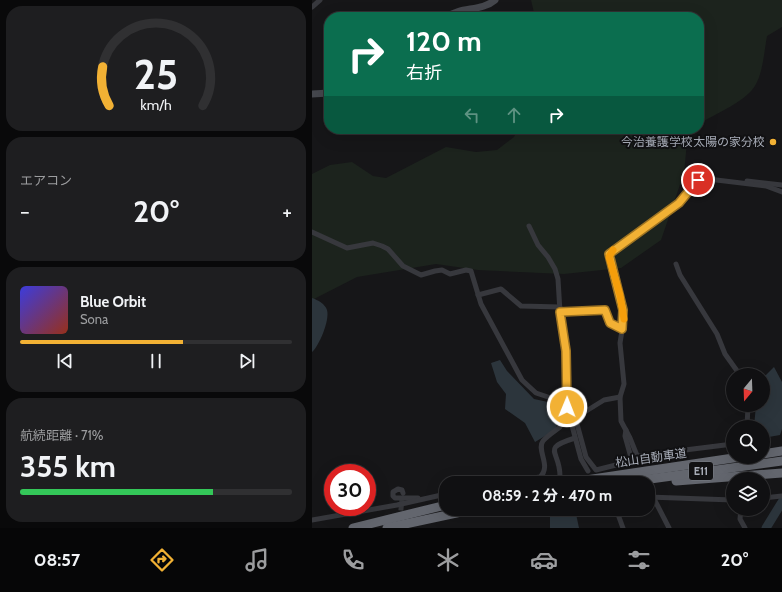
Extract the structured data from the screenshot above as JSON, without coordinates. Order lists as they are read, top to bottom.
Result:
{
  "streets": {
    "highway": ["松山自動車道", "E11"]
  },
  "places": ["今治養護学校太陽の家分校"],
  "north": "bottom",
  "page": {
    "turn": ["120 m", "右折"],
    "tile": [
      "エアコン",
      ["航続距離 · 71%", "355 km"]
    ],
    "heat": ["−", "20°", "+"],
    "song": ["Blue Orbit", "Sona"],
    "limit": "30",
    "trip": "08:59 · 2 分 · 470 m",
    "tabs": ["08:57", "20°"],
    "gauge": ["25", "km/h"]
  }
}
